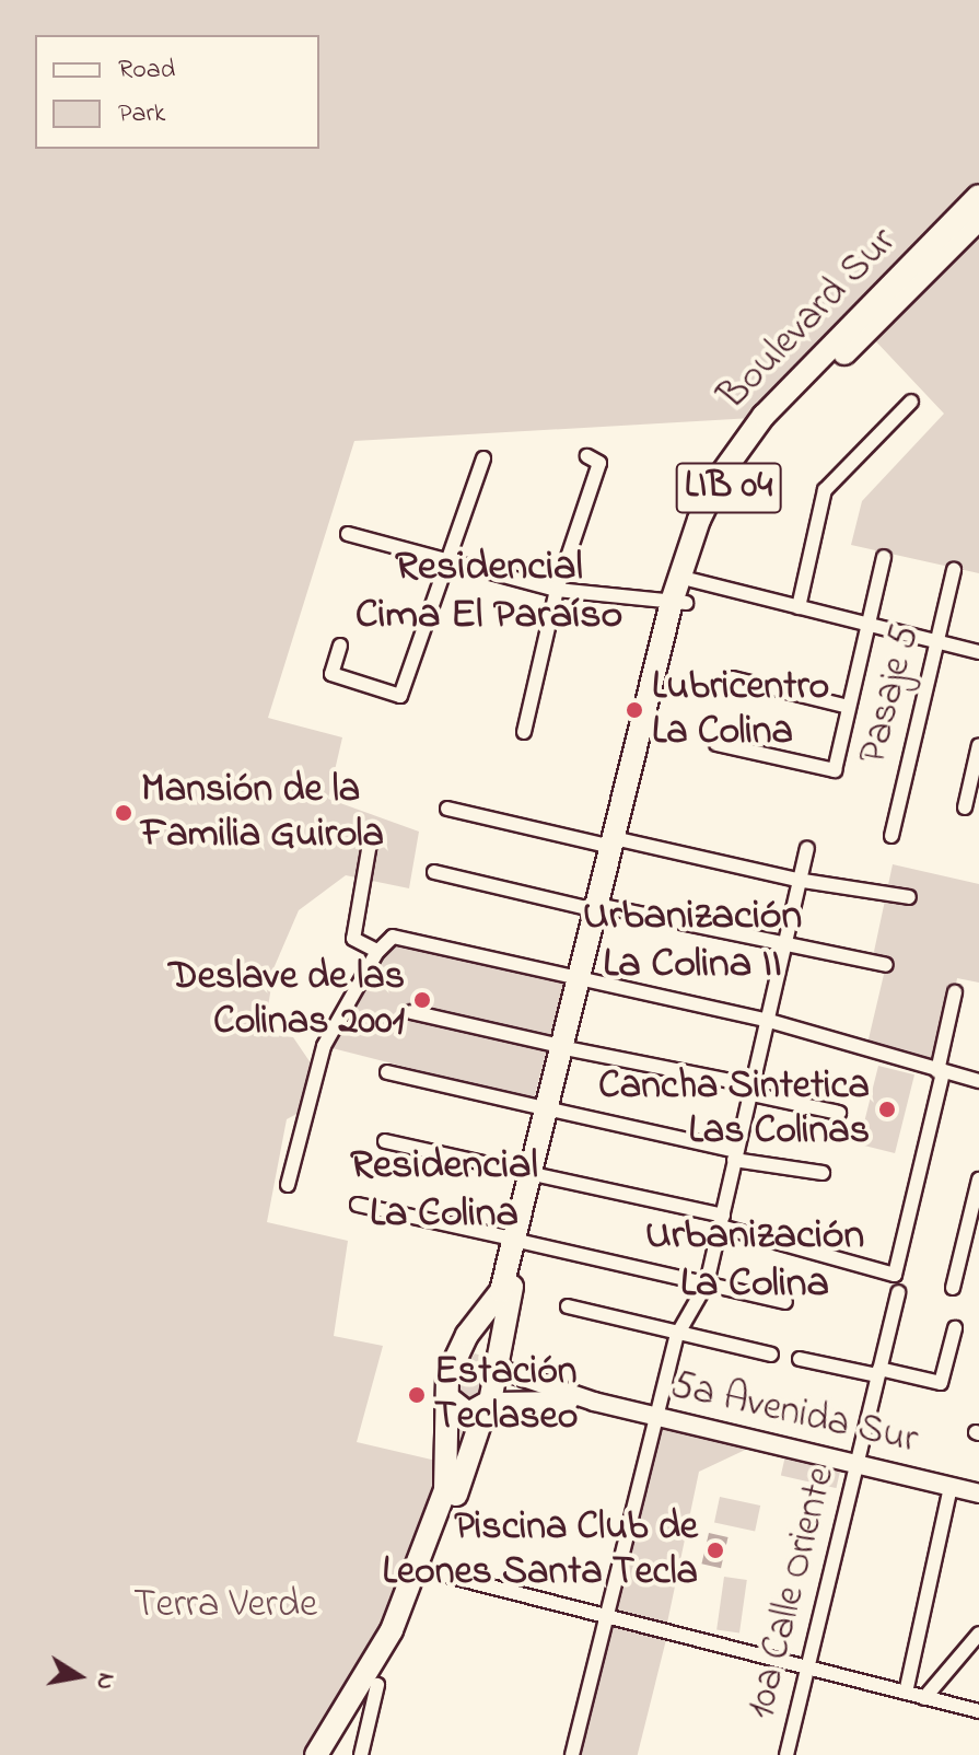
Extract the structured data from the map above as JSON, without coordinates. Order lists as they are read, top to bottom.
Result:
{
  "streets": {
    "highway": ["Boulevard Sur", "LIB 04"],
    "street": ["Pasaje 5", "5a Avenida Sur", "10a Calle Oriente"]
  },
  "crossings": [
    ["Boulevard Sur", "LIB 04"],
    ["Boulevard Sur", "5a Avenida Sur"],
    ["LIB 04", "5a Avenida Sur"],
    ["5a Avenida Sur", "10a Calle Oriente"]
  ],
  "districts": [
    "Residencial Cima El Paraíso",
    "Urbanización La Colina II",
    "Residencial La Colina",
    "Urbanización La Colina"
  ],
  "parks": ["Terra Verde"],
  "places": [
    "Lubricentro La Colina",
    "Mansión de la Familia Guirola",
    "Deslave de las Colinas 2001",
    "Cancha Sintetica Las Colinas",
    "Estación Teclaseo",
    "Piscina Club de Leones Santa Tecla"
  ],
  "legend": ["Road", "Park"],
  "north": "right"
}
